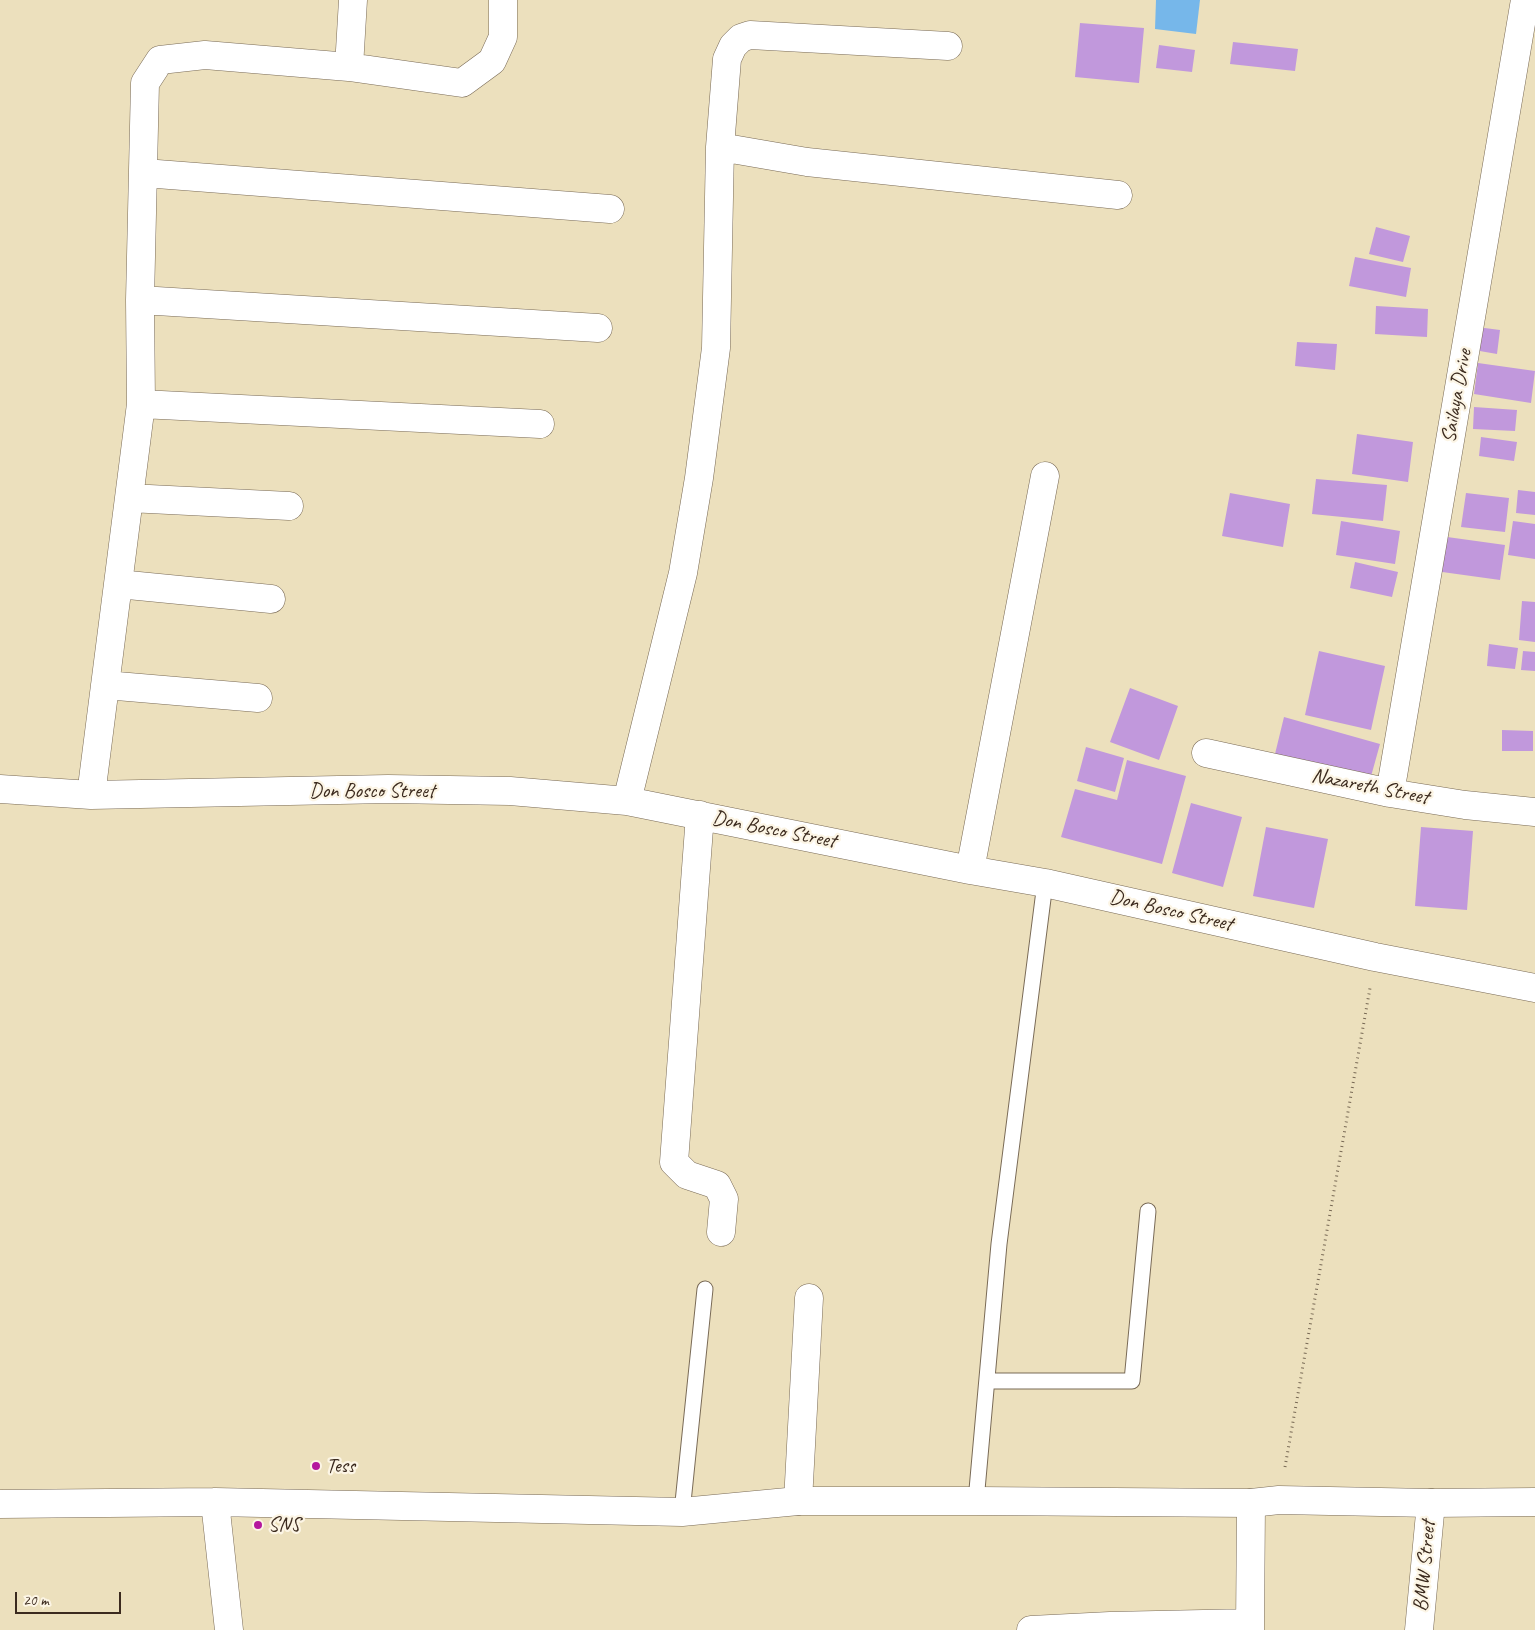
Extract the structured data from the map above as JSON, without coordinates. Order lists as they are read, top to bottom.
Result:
{
  "streets": {
    "street": [
      "Sailaya Drive",
      "Nazareth Street",
      "Don Bosco Street",
      "BMW Street"
    ]
  },
  "crossings": [
    ["Sailaya Drive", "Nazareth Street"]
  ],
  "places": ["Tess", "SNS"],
  "scale_bar": "20 m"
}
